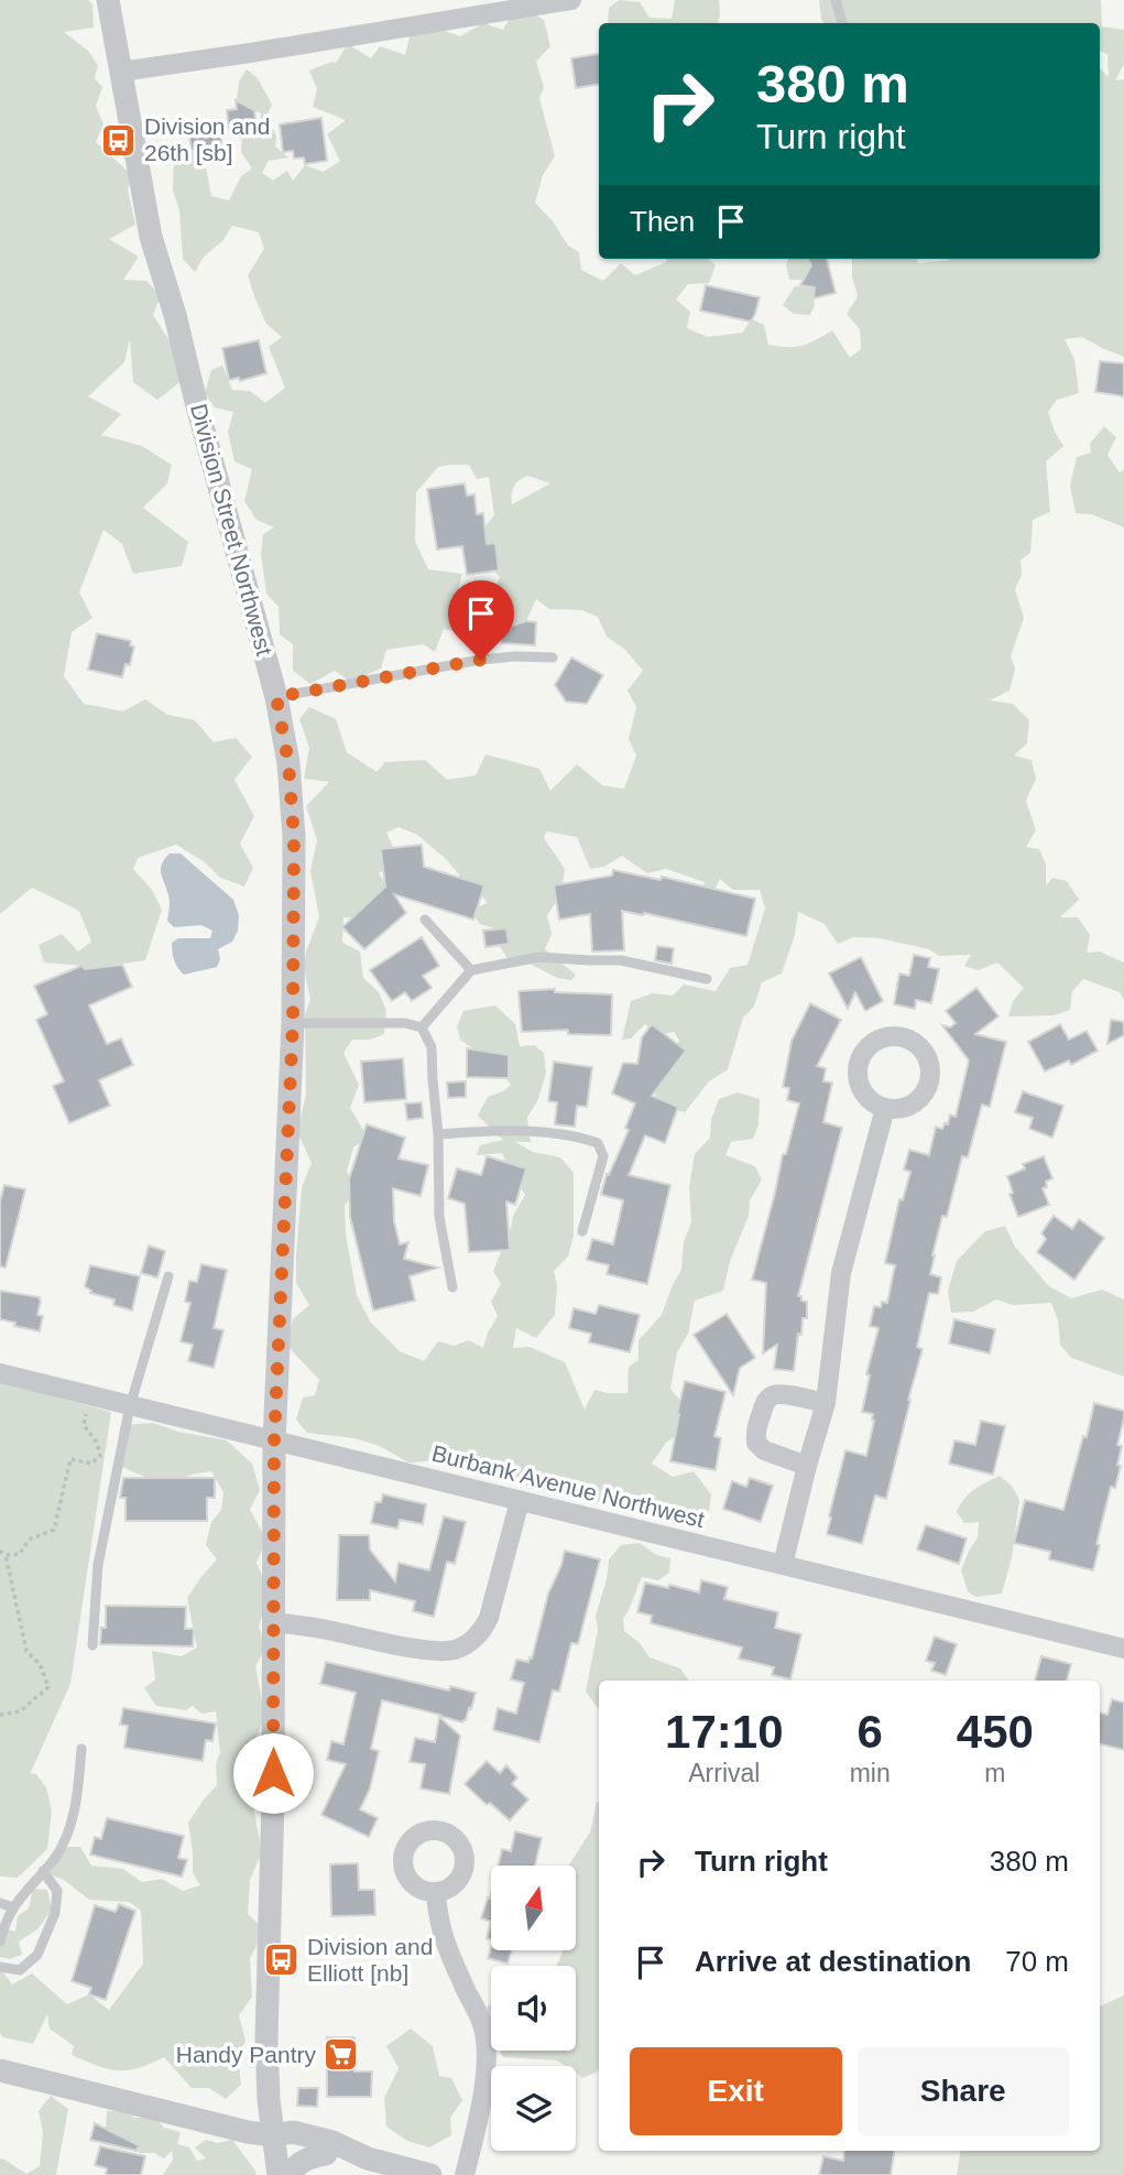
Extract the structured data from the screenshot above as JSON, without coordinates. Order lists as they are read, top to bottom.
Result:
{
  "streets": {
    "street": ["Division Street Northwest", "Burbank Avenue Northwest"]
  },
  "crossings": [
    ["Division Street Northwest", "Burbank Avenue Northwest"]
  ],
  "places": {
    "bus stop": ["Division and 26th [sb]", "Division and Elliott [nb]"],
    "supermarket": ["Handy Pantry"]
  },
  "north": "top",
  "page": {
    "turn": ["380 m", "Turn right"],
    "then": "Then",
    "eta": [
      "17:10",
      "Arrival",
      "6",
      "min",
      "450",
      "m"
    ],
    "list": [
      {
        "name": "Turn right",
        "value": "380 m"
      },
      {
        "name": "Arrive at destination",
        "value": "70 m"
      }
    ],
    "buttons": ["Exit", "Share"]
  }
}
